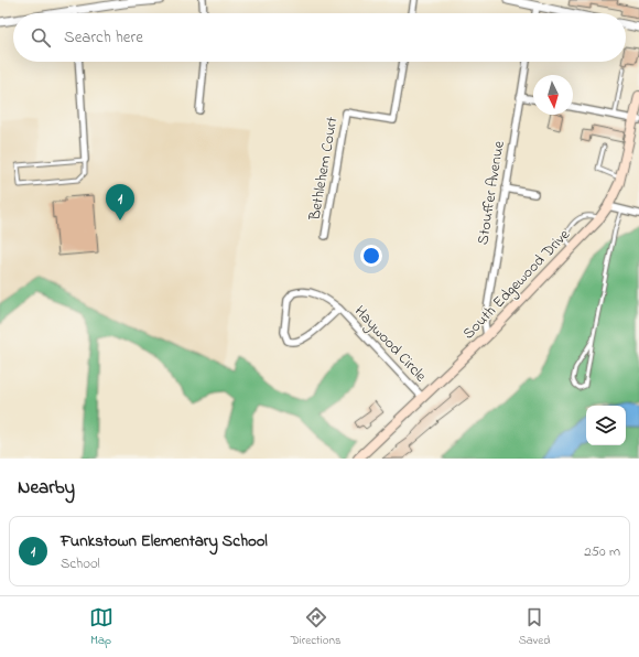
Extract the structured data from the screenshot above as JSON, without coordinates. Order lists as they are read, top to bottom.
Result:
{
  "streets": {
    "main road": ["South Edgewood Drive"],
    "street": ["Bethlehem Court", "Stouffer Avenue", "Haywood Circle"]
  },
  "crossings": [
    ["Stouffer Avenue", "South Edgewood Drive"],
    ["South Edgewood Drive", "Haywood Circle"]
  ],
  "north": "bottom",
  "page": {
    "search": "Search here",
    "pins": "1",
    "heading": "Nearby",
    "list": [
      {
        "mark": "1",
        "name": "Funkstown Elementary School",
        "note": "School",
        "value": "250 m"
      }
    ],
    "nav": ["Map", "Directions", "Saved"]
  }
}
